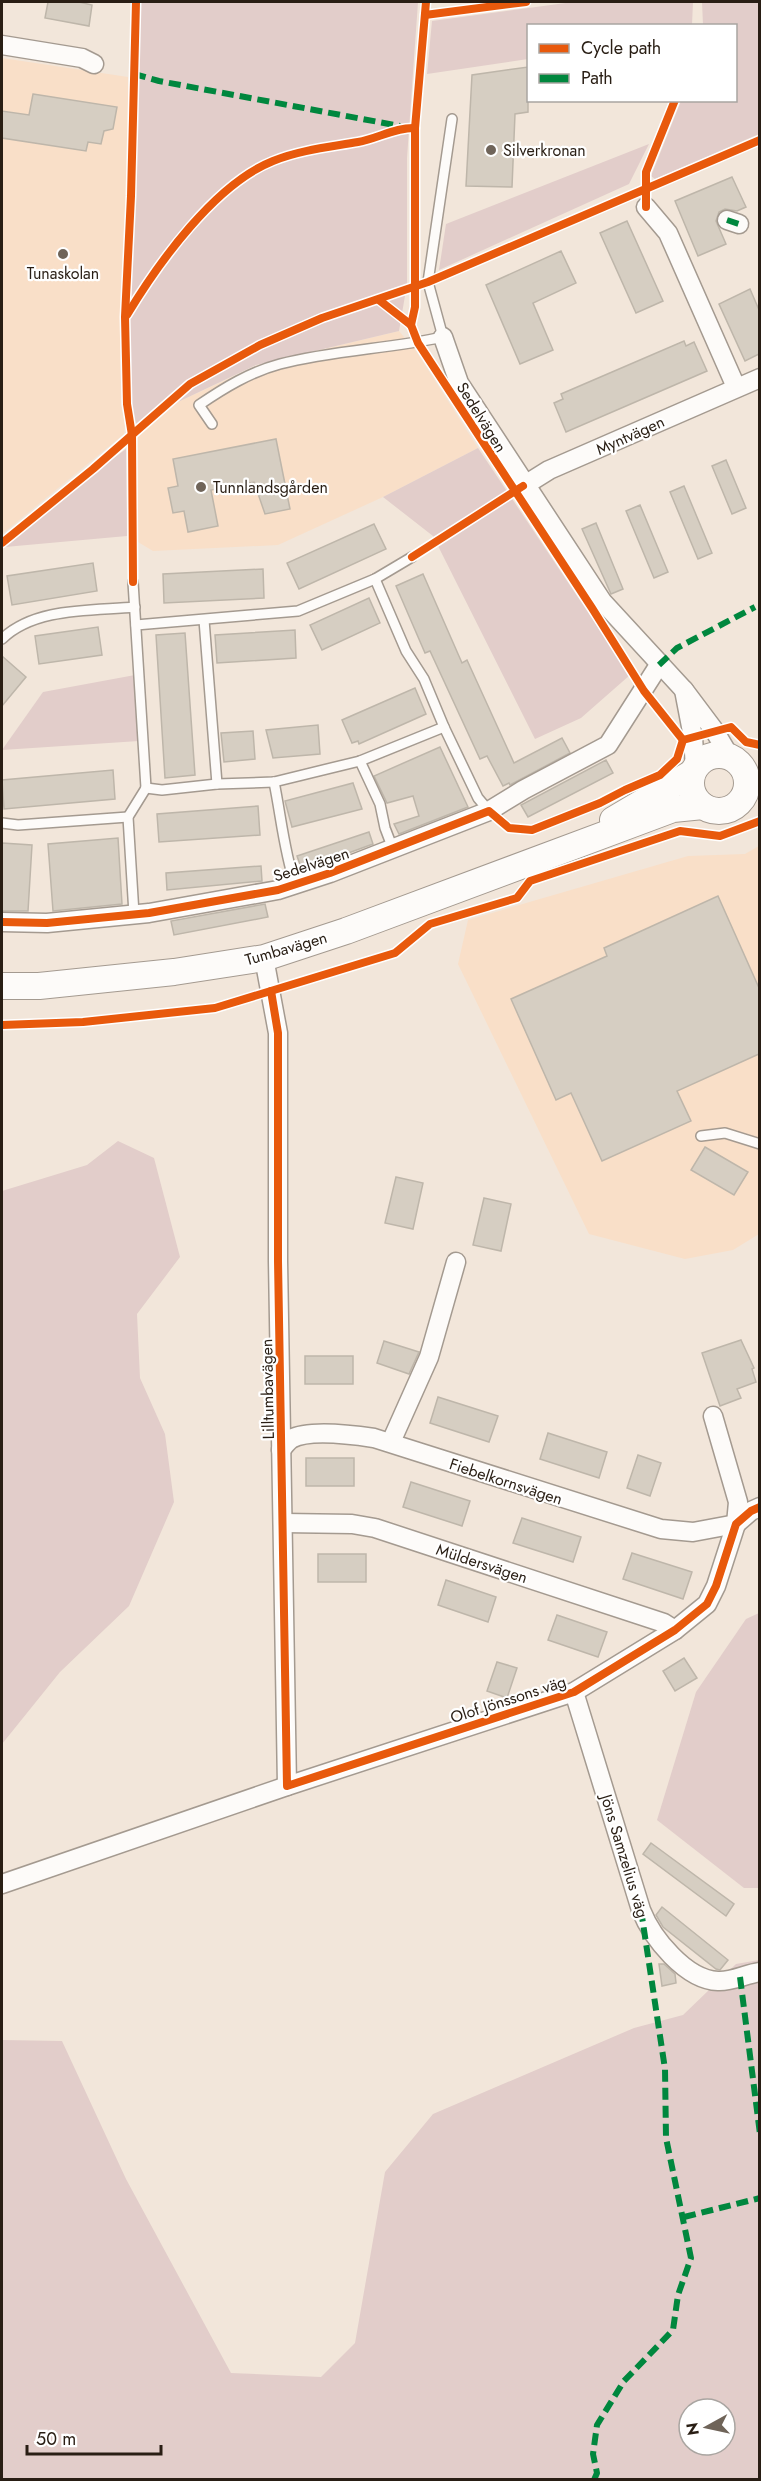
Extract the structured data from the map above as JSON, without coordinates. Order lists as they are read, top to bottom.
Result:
{
  "streets": {
    "main road": ["Tumbavägen"],
    "street": [
      "Sedelvägen",
      "Myntvägen",
      "Lilltumbavägen",
      "Fiebelkornsvägen",
      "Müldersvägen",
      "Olof Jönssons väg",
      "Jöns Samzelius väg"
    ]
  },
  "crossings": [
    ["Sedelvägen", "Myntvägen"],
    ["Sedelvägen", "Tumbavägen"],
    ["Tumbavägen", "Lilltumbavägen"],
    ["Lilltumbavägen", "Fiebelkornsvägen"],
    ["Lilltumbavägen", "Müldersvägen"],
    ["Lilltumbavägen", "Olof Jönssons väg"],
    ["Fiebelkornsvägen", "Olof Jönssons väg"],
    ["Müldersvägen", "Olof Jönssons väg"],
    ["Olof Jönssons väg", "Jöns Samzelius väg"]
  ],
  "places": ["Silverkronan", "Tunaskolan", "Tunnlandsgården"],
  "legend": ["Cycle path", "Path"],
  "scale_bar": "50 m",
  "north": "left"
}
